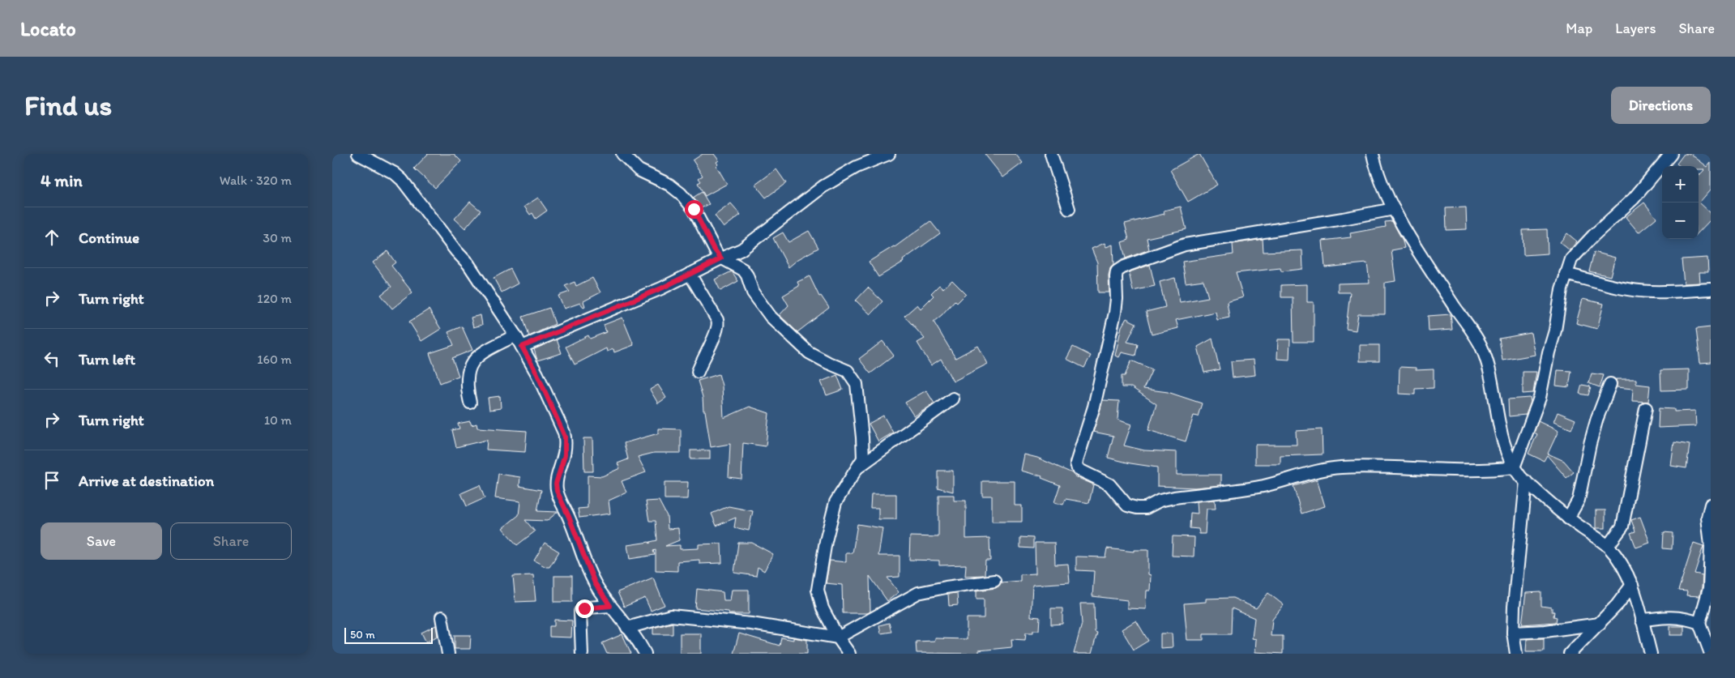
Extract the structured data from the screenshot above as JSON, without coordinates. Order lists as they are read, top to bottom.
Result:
{
  "scale_bar": "50 m",
  "page": {
    "header": "Locato",
    "nav": ["Map", "Layers", "Share"],
    "buttons": [
      "Directions",
      ["Save", "Share"]
    ],
    "title": "Find us",
    "heading": ["4 min", "Walk · 320 m"],
    "map_buttons": ["+", "−"],
    "list": [
      ["Continue", "30 m"],
      ["Turn right", "120 m"],
      ["Turn left", "160 m"],
      ["Turn right", "10 m"],
      "Arrive at destination"
    ],
    "scale": "50 m"
  }
}
